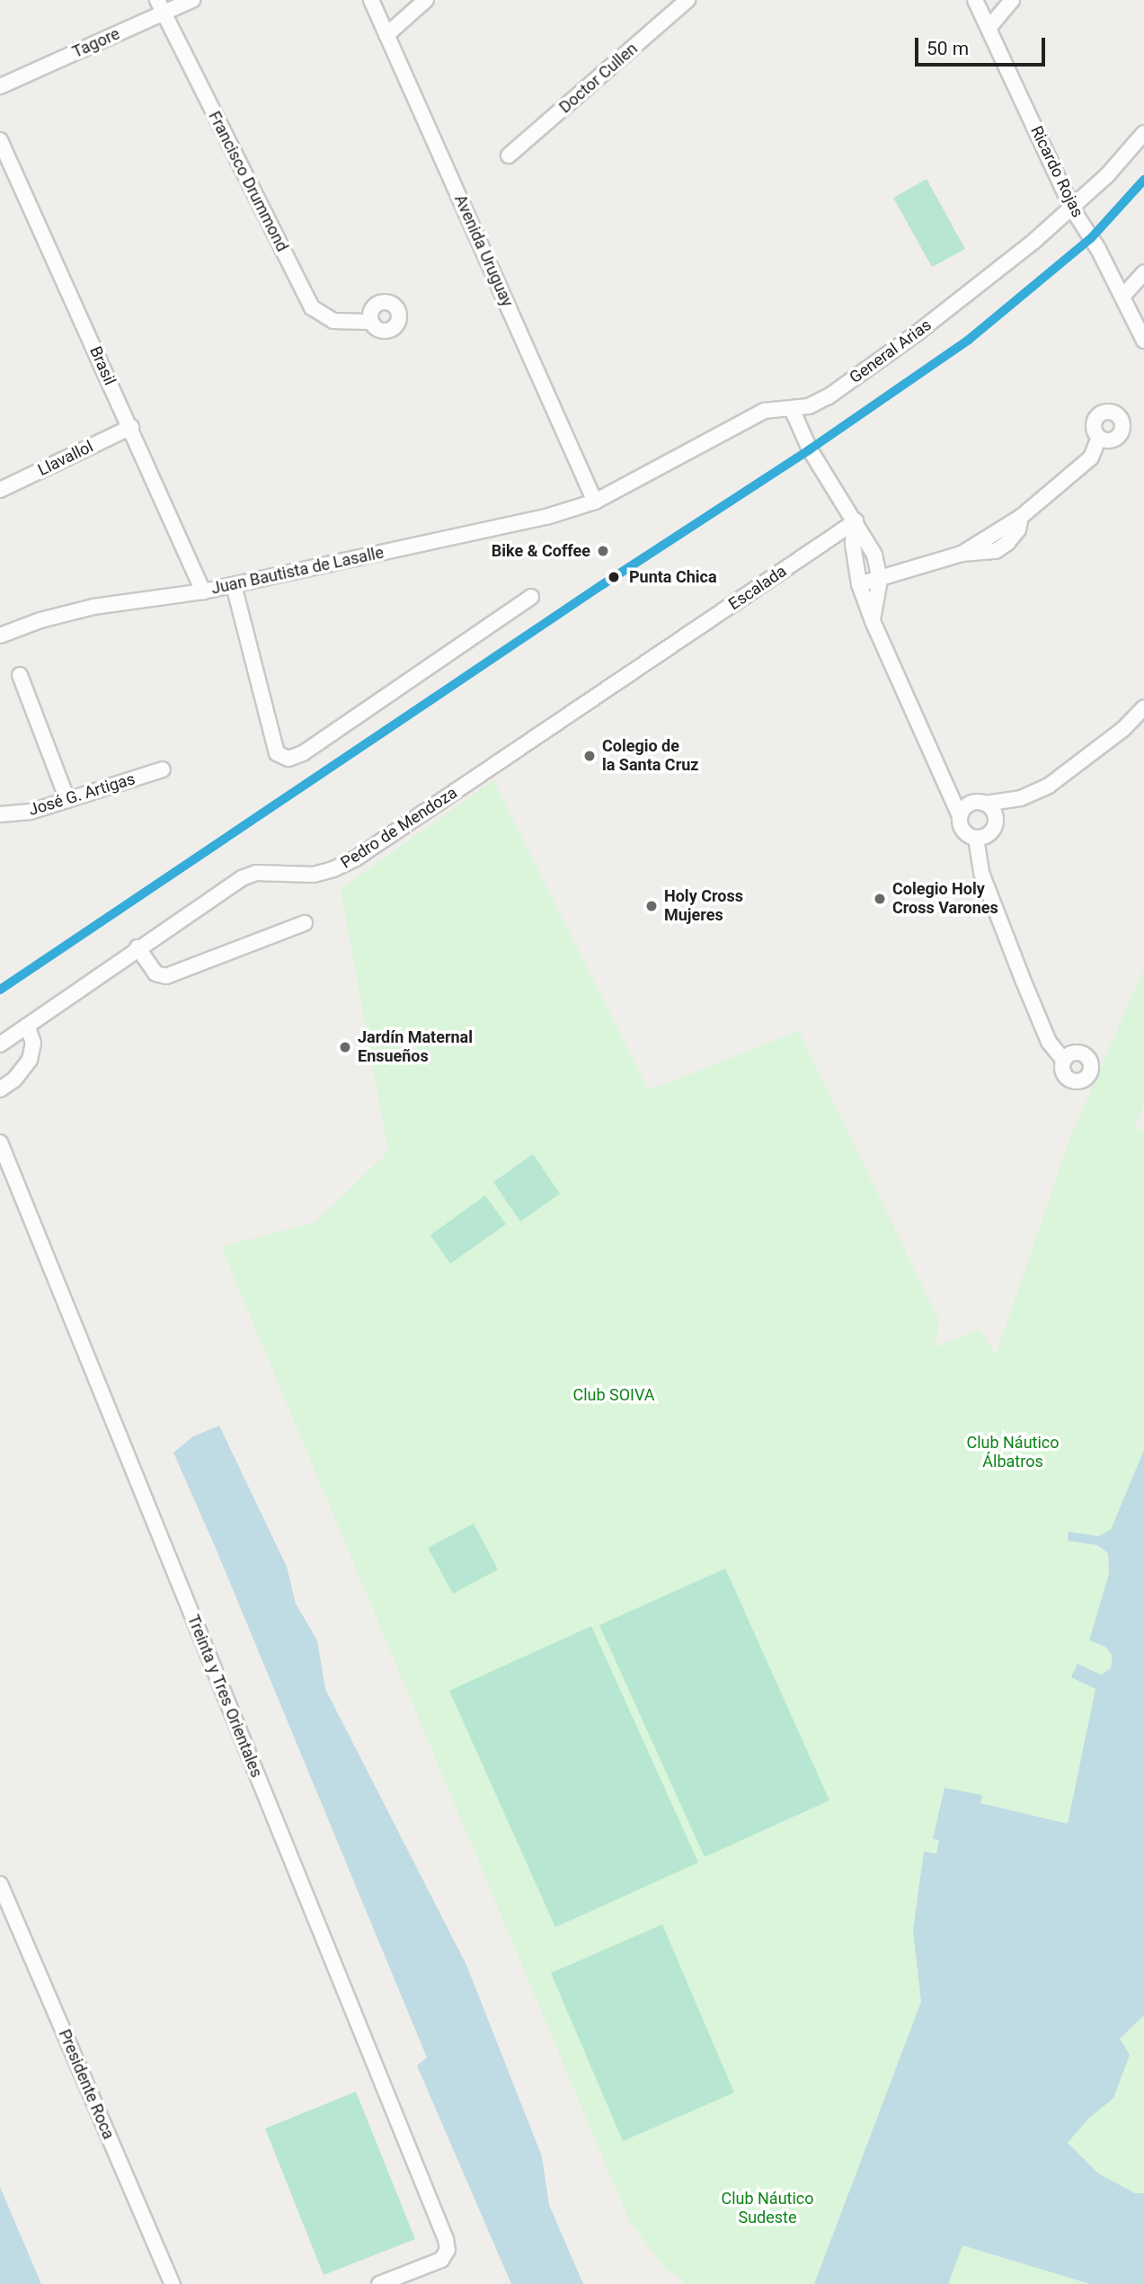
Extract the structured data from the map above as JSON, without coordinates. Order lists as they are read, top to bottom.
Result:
{
  "streets": {
    "street": [
      "Tagore",
      "Doctor Cullen",
      "Ricardo Rojas",
      "Francisco Drummond",
      "Avenida Uruguay",
      "General Arias",
      "Brasil",
      "Llavallol",
      "Juan Bautista de Lasalle",
      "Escalada",
      "José G. Artigas",
      "Pedro de Mendoza",
      "Treinta y Tres Orientales",
      "Presidente Roca"
    ]
  },
  "crossings": [
    ["Tagore", "Francisco Drummond"],
    ["Ricardo Rojas", "General Arias"],
    ["Avenida Uruguay", "General Arias"],
    ["Avenida Uruguay", "Juan Bautista de Lasalle"],
    ["General Arias", "Juan Bautista de Lasalle"],
    ["Brasil", "Llavallol"],
    ["Brasil", "Juan Bautista de Lasalle"],
    ["Escalada", "Pedro de Mendoza"]
  ],
  "parks": ["Club SOIVA", "Club Náutico Álbatros", "Club Náutico Sudeste"],
  "places": [
    "Bike & Coffee",
    "Punta Chica",
    "Colegio de la Santa Cruz",
    "Colegio Holy Cross Varones",
    "Holy Cross Mujeres",
    "Jardín Maternal Ensueños"
  ],
  "scale_bar": "50 m"
}
